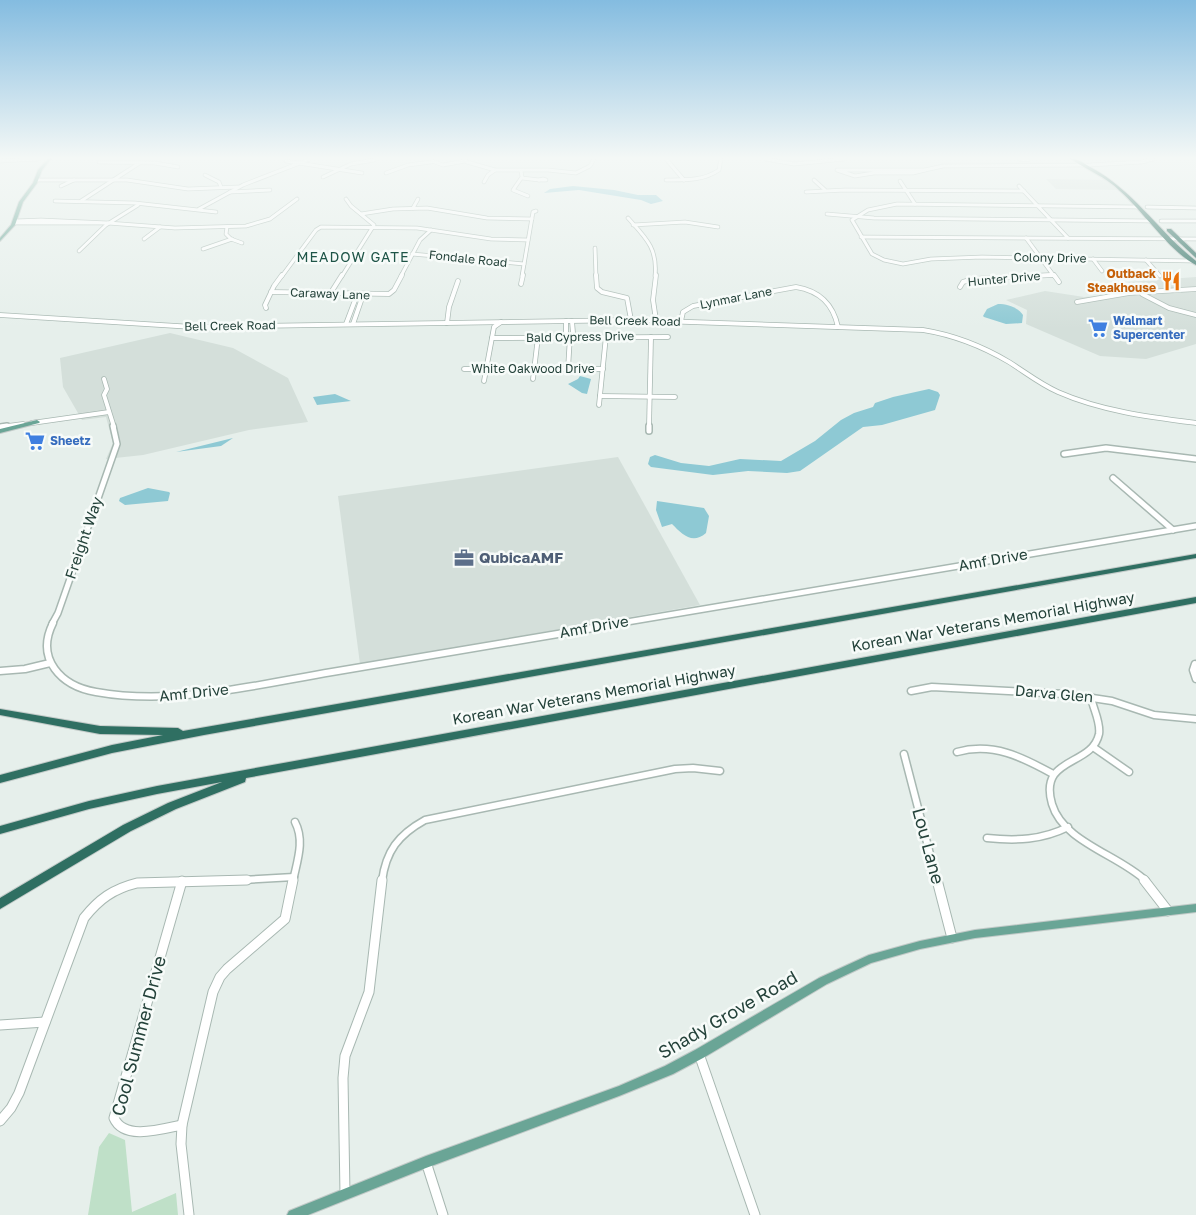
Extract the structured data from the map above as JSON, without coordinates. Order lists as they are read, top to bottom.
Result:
{
  "streets": {
    "highway": ["Korean War Veterans Memorial Highway"],
    "main road": ["Shady Grove Road"],
    "street": [
      "Colony Drive",
      "Fondale Road",
      "Hunter Drive",
      "Caraway Lane",
      "Lynmar Lane",
      "Bell Creek Road",
      "Bald Cypress Drive",
      "White Oakwood Drive",
      "Freight Way",
      "Amf Drive",
      "Darva Glen",
      "Lou Lane",
      "Cool Summer Drive"
    ]
  },
  "crossings": [
    ["Fondale Road", "Caraway Lane"],
    ["Lynmar Lane", "Bell Creek Road"],
    ["Freight Way", "Amf Drive"],
    ["Lou Lane", "Shady Grove Road"]
  ],
  "districts": ["MEADOW GATE"],
  "places": {
    "restaurant": ["Outback Steakhouse"],
    "supermarket": ["Walmart Supercenter", "Sheetz"],
    "office": ["QubicaAMF"]
  }
}
